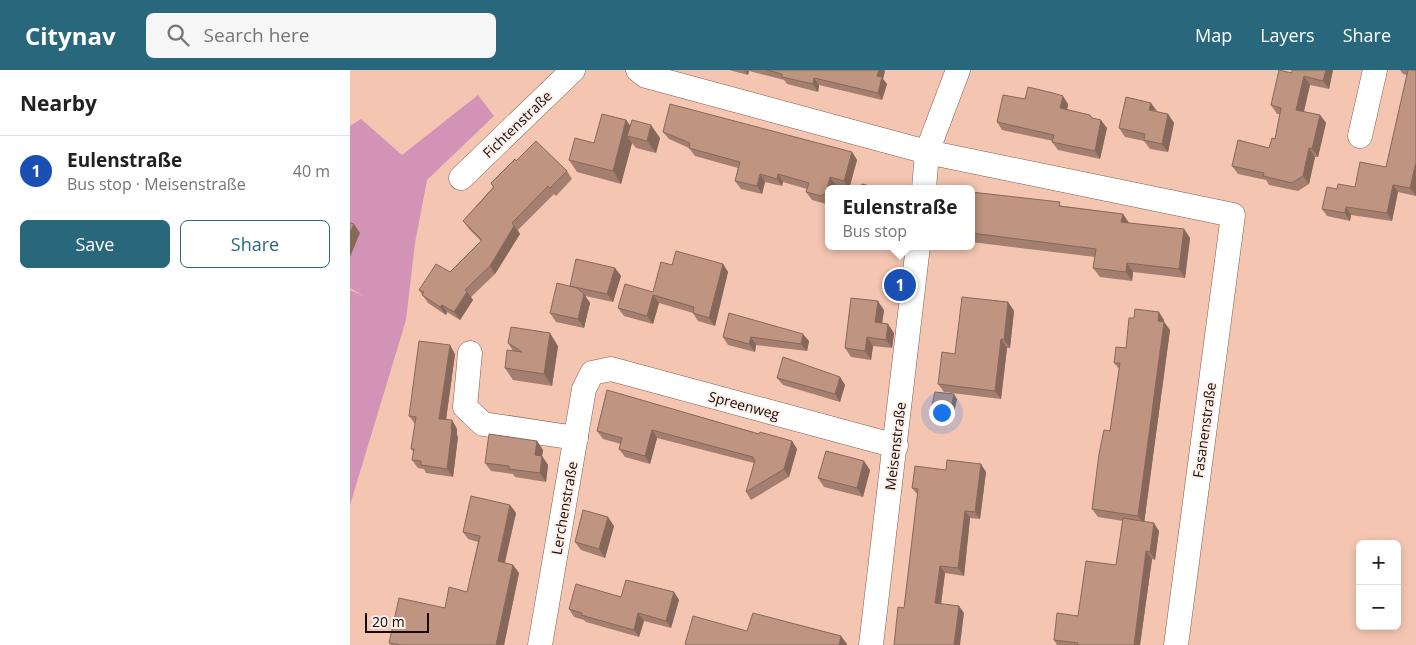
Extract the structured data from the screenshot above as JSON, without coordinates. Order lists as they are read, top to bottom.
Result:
{
  "streets": {
    "street": [
      "Fichtenstraße",
      "Spreenweg",
      "Fasanenstraße",
      "Meisenstraße",
      "Lerchenstraße"
    ]
  },
  "crossings": [
    ["Spreenweg", "Meisenstraße"],
    ["Spreenweg", "Lerchenstraße"]
  ],
  "scale_bar": "20 m",
  "page": {
    "header": "Citynav",
    "search": "Search here",
    "nav": ["Map", "Layers", "Share"],
    "heading": "Nearby",
    "list": [
      {
        "mark": "1",
        "name": "Eulenstraße",
        "note": "Bus stop · Meisenstraße",
        "value": "40 m"
      }
    ],
    "popup": ["Eulenstraße", "Bus stop"],
    "buttons": ["Save", "Share"],
    "pins": "1",
    "map_buttons": ["+", "−"],
    "scale": "20 m"
  }
}
